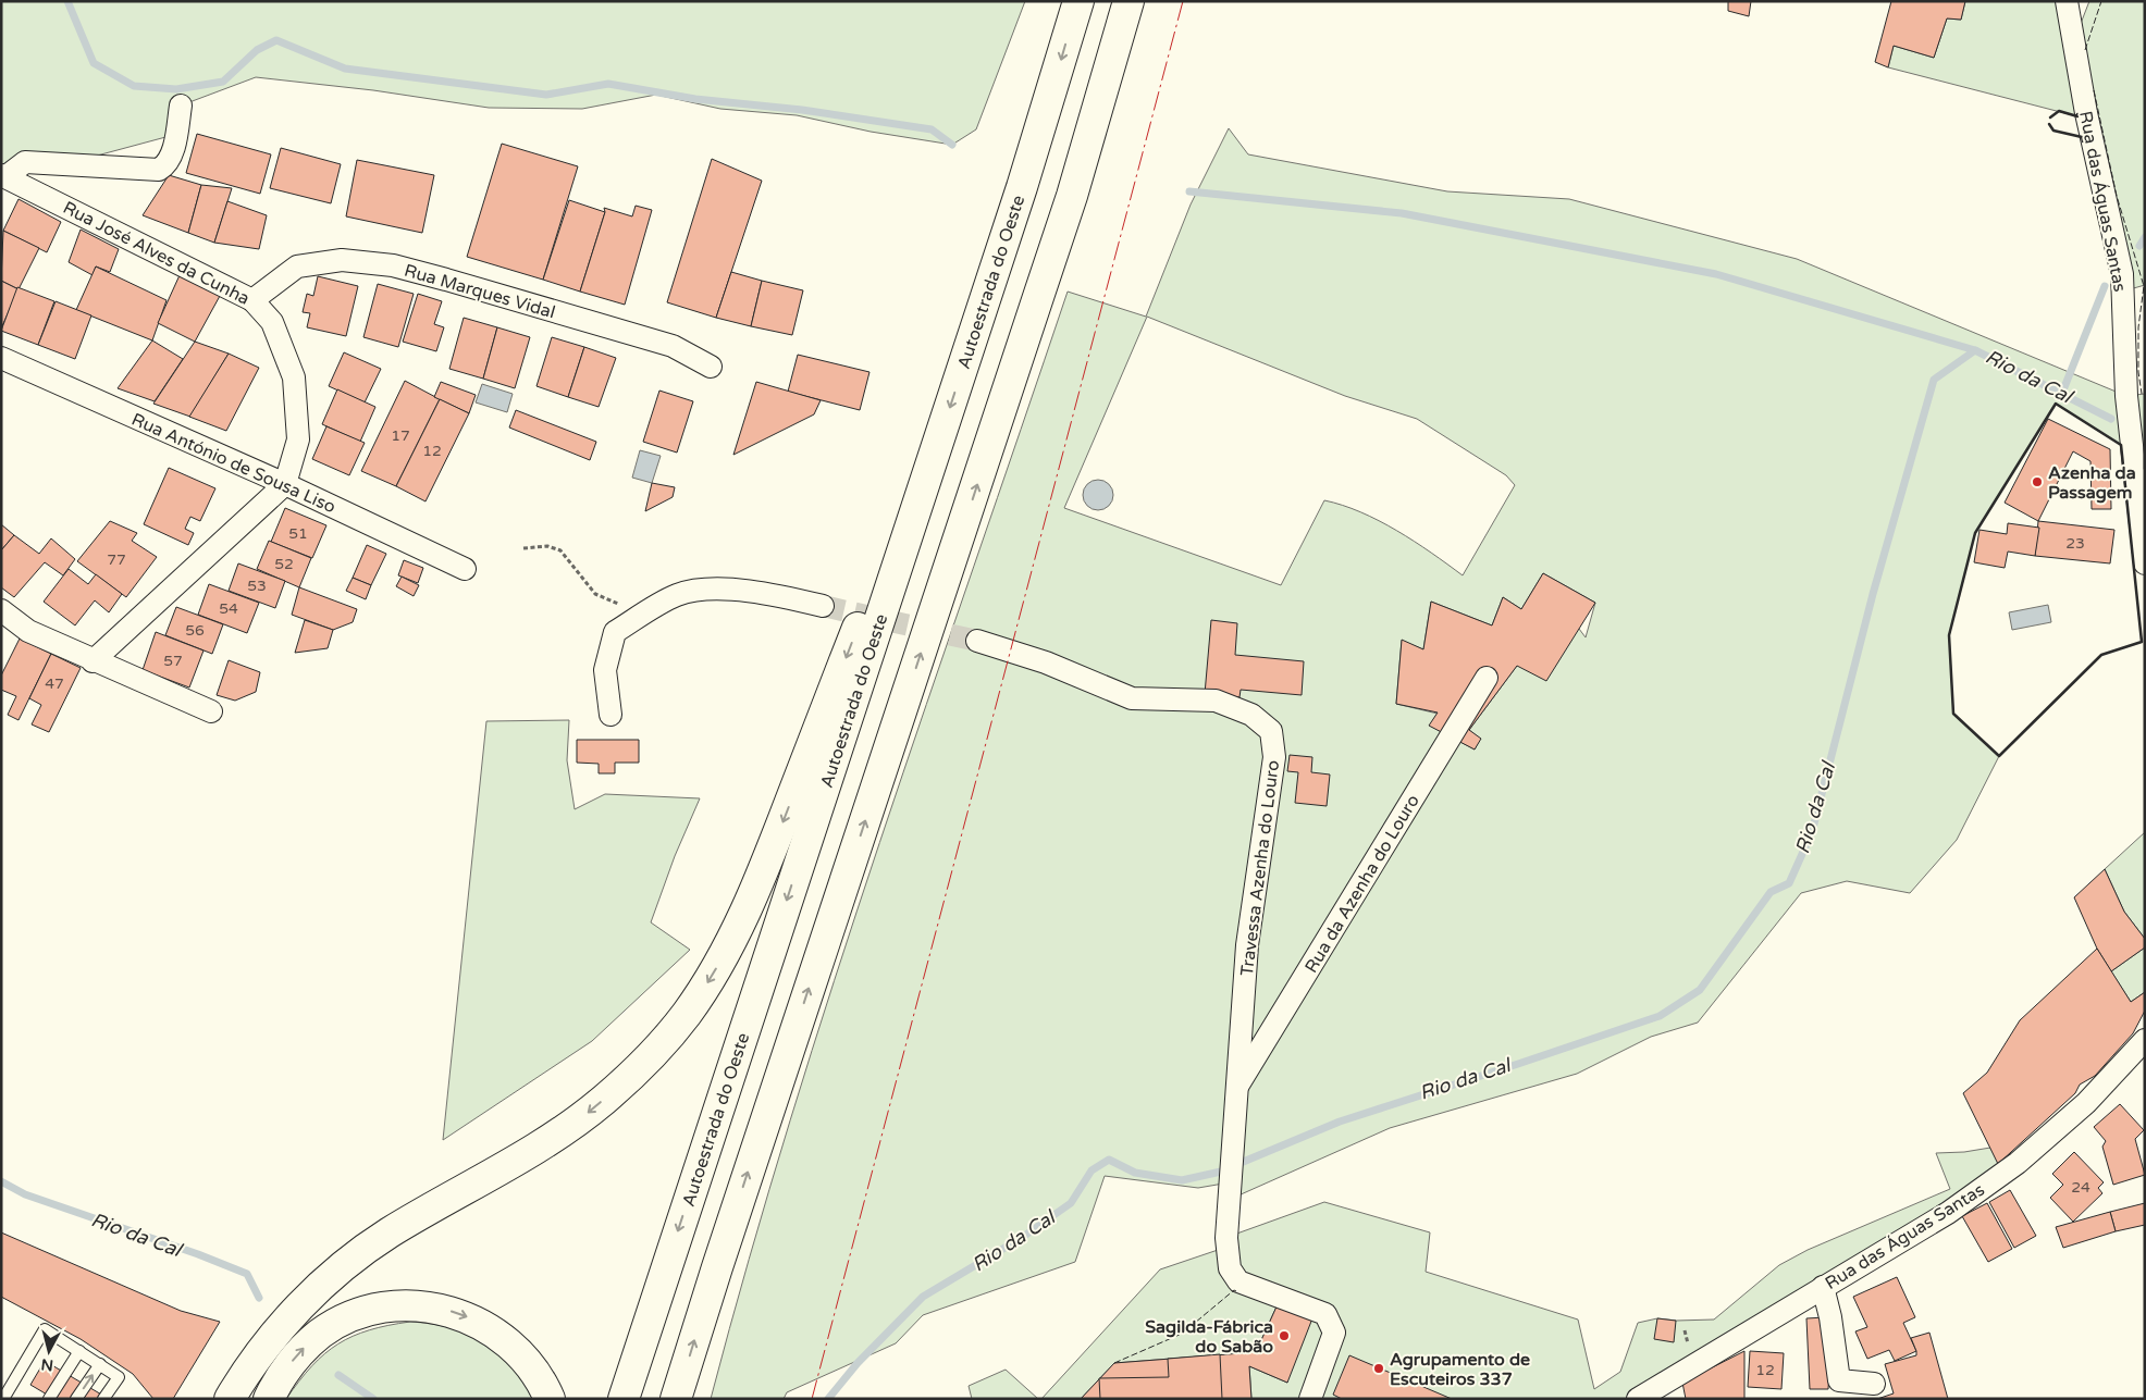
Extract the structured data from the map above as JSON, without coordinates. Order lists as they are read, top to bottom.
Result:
{
  "streets": {
    "highway": ["Autoestrada do Oeste"],
    "street": [
      "Rua das Águas Santas",
      "Rua José Alves da Cunha",
      "Rua Marques Vidal",
      "Rua António de Sousa Liso",
      "Travessa Azenha do Louro",
      "Rua da Azenha do Louro"
    ]
  },
  "crossings": [
    ["Rua José Alves da Cunha", "Rua Marques Vidal"],
    ["Rua José Alves da Cunha", "Rua António de Sousa Liso"],
    ["Travessa Azenha do Louro", "Rua da Azenha do Louro"]
  ],
  "water": ["Rio da Cal"],
  "places": ["Azenha da Passagem", "Sagilda-Fábrica do Sabão", "Agrupamento de Escuteiros 337"],
  "house_numbers": [
    "17",
    "12",
    "51",
    "23",
    "77",
    "52",
    "53",
    "54",
    "56",
    "57",
    "47",
    "24",
    "12"
  ],
  "north": "bottom"
}
